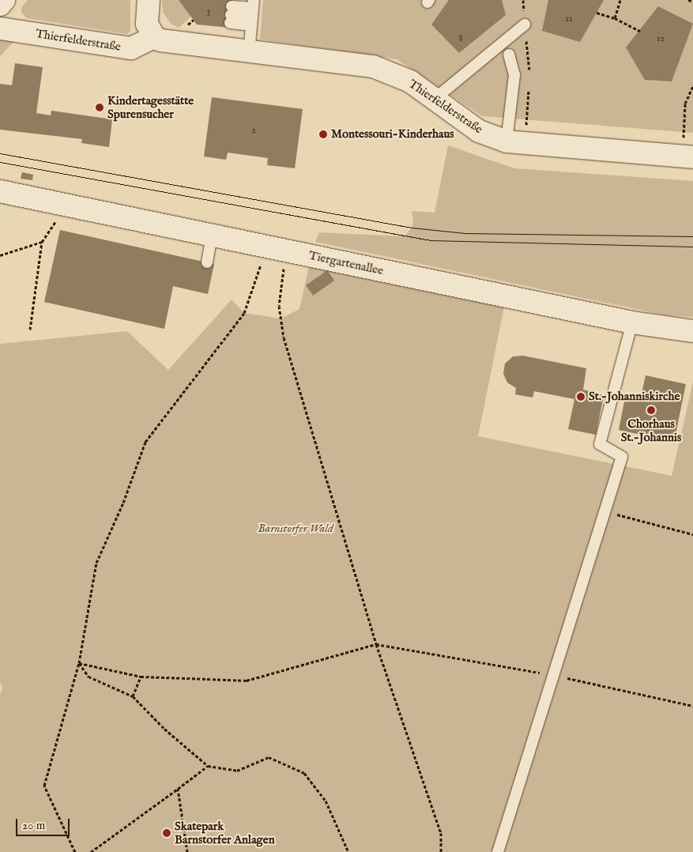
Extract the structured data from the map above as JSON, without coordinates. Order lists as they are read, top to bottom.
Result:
{
  "streets": {
    "street": ["Thierfelderstraße", "Tiergartenallee"]
  },
  "parks": ["Barnstorfer Wald"],
  "places": [
    "Kindertagesstätte Spurensucher",
    "Montessouri-Kinderhaus",
    "St.-Johanniskirche",
    "Chorhaus St.-Johannis",
    "Skatepark Barnstorfer Anlagen"
  ],
  "house_numbers": [
    "3",
    "11",
    "8",
    "12",
    "2"
  ],
  "scale_bar": "20 m"
}
